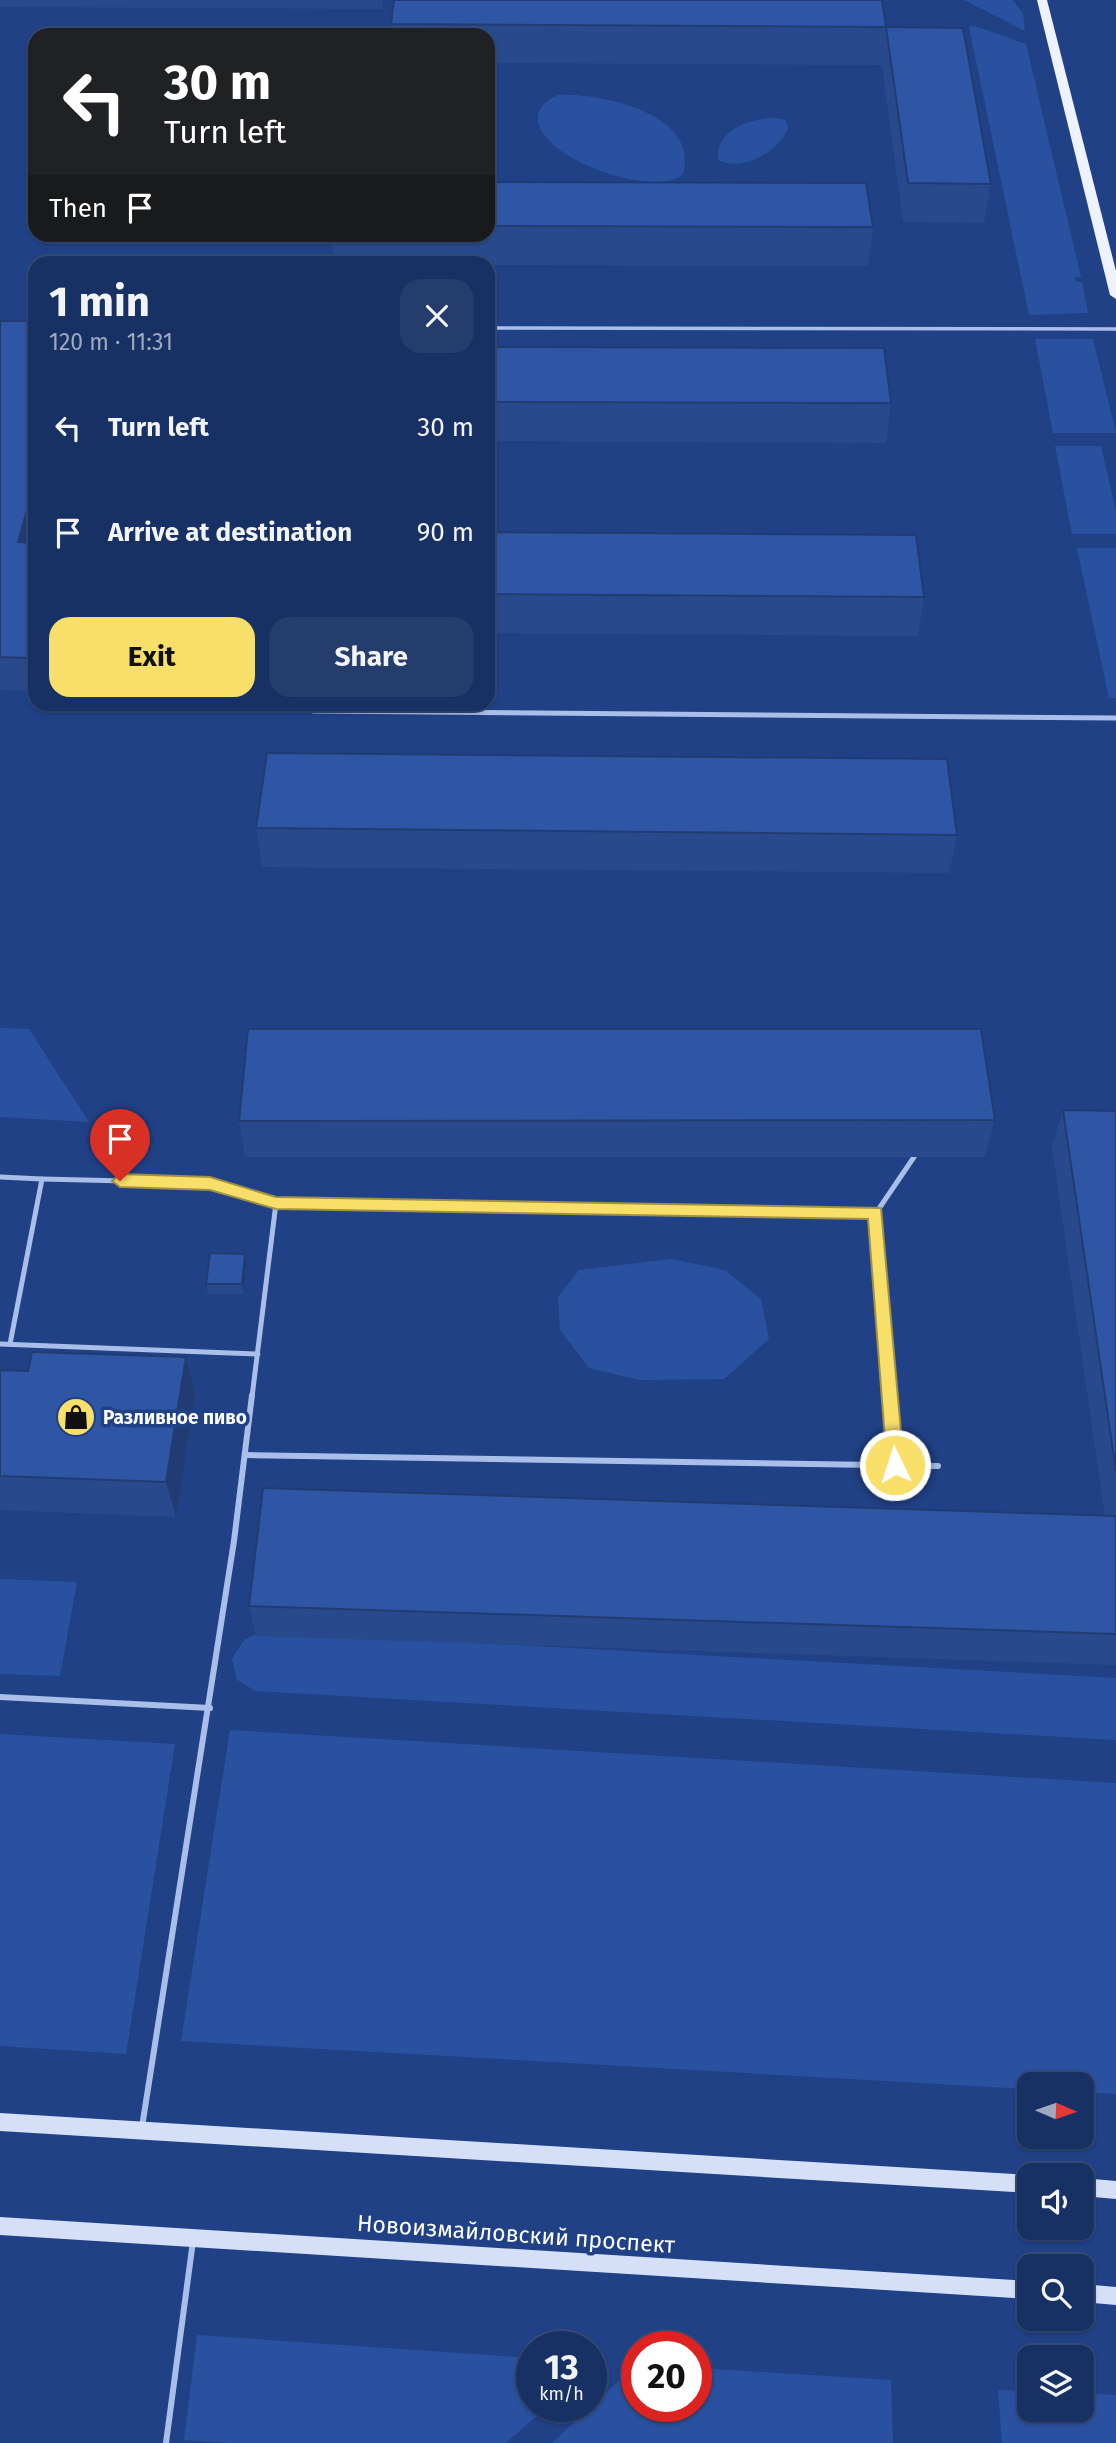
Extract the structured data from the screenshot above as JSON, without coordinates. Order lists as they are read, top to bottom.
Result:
{
  "streets": {
    "street": ["Новоизмайловский проспект"]
  },
  "places": {
    "shop": ["Разливное пиво"]
  },
  "north": "right",
  "page": {
    "turn": ["30 m", "Turn left"],
    "then": "Then",
    "heading": ["1 min", "120 m · 11:31"],
    "list": [
      {
        "name": "Turn left",
        "value": "30 m"
      },
      {
        "name": "Arrive at destination",
        "value": "90 m"
      }
    ],
    "buttons": ["Exit", "Share"],
    "speed": "13 km/h",
    "limit": "20"
  }
}
